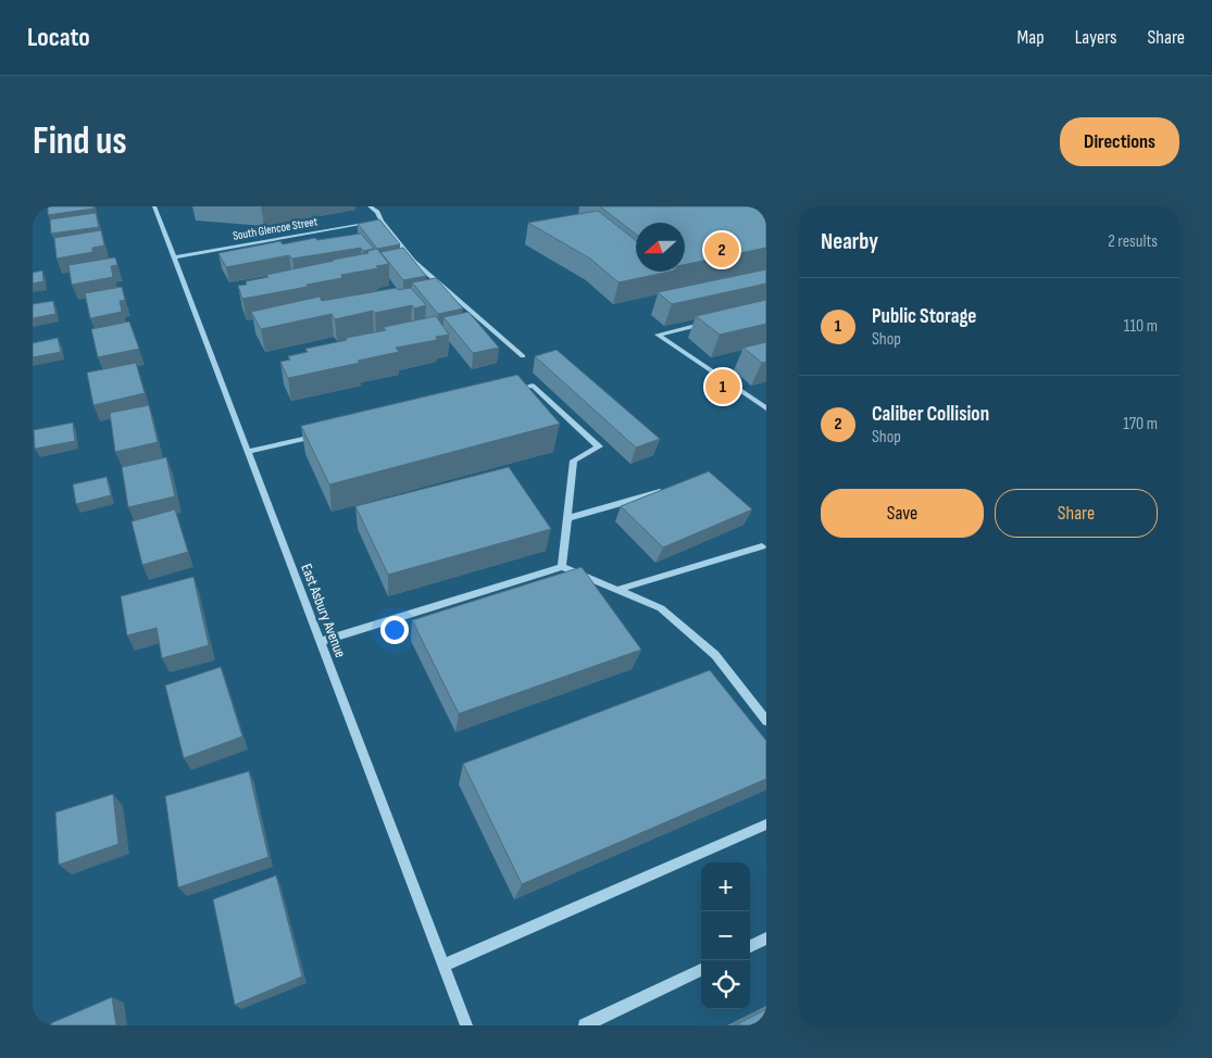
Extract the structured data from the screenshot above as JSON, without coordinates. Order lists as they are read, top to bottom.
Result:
{
  "streets": {
    "street": ["South Glencoe Street", "East Asbury Avenue"]
  },
  "crossings": [
    ["South Glencoe Street", "East Asbury Avenue"]
  ],
  "north": "left",
  "page": {
    "header": "Locato",
    "nav": ["Map", "Layers", "Share"],
    "buttons": [
      "Directions",
      ["Save", "Share"]
    ],
    "title": "Find us",
    "heading": ["Nearby", "2 results"],
    "pins": ["2", "1"],
    "list": [
      {
        "mark": "1",
        "name": "Public Storage",
        "note": "Shop",
        "value": "110 m"
      },
      {
        "mark": "2",
        "name": "Caliber Collision",
        "note": "Shop",
        "value": "170 m"
      }
    ],
    "map_buttons": ["+", "−"]
  }
}
